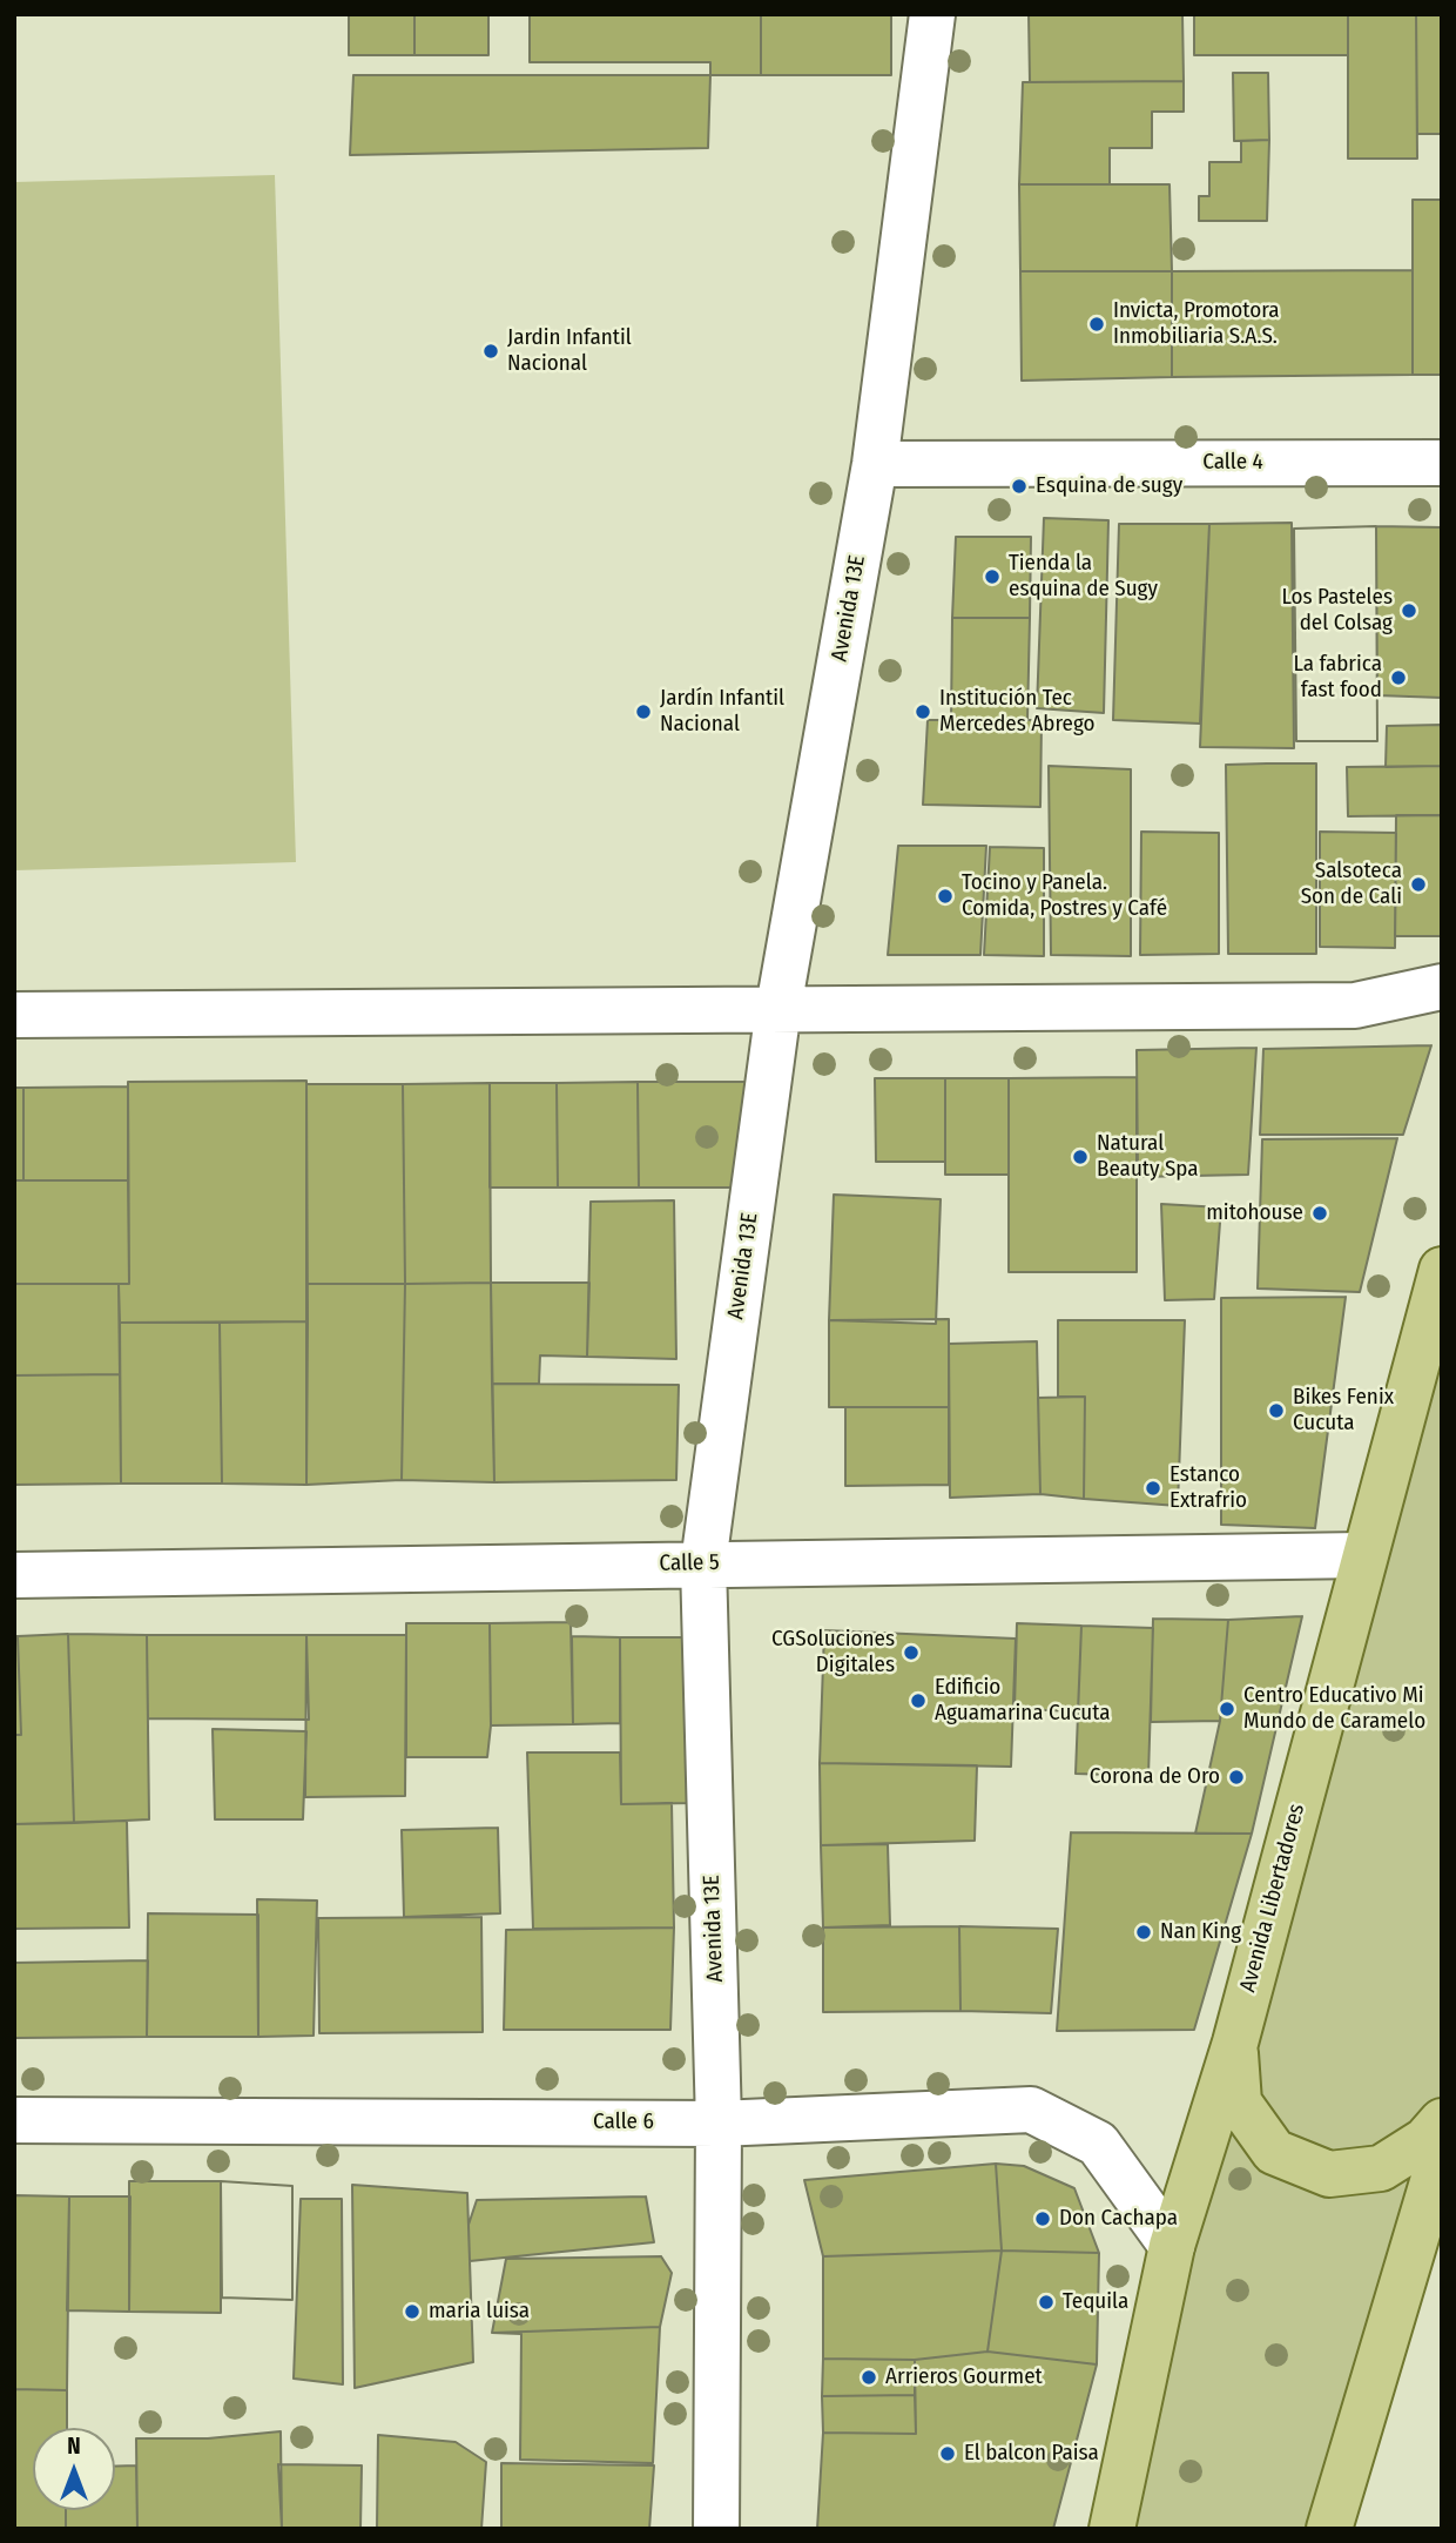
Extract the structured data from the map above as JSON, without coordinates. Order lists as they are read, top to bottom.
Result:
{
  "streets": {
    "main road": ["Avenida Libertadores"],
    "street": [
      "Calle 4",
      "Avenida 13E",
      "Calle 5",
      "Calle 6"
    ]
  },
  "crossings": [
    ["Calle 4", "Avenida 13E"],
    ["Avenida 13E", "Calle 5"],
    ["Avenida 13E", "Calle 6"],
    ["Calle 5", "Avenida Libertadores"],
    ["Avenida Libertadores", "Calle 6"]
  ],
  "places": [
    "Invicta, Promotora Inmobiliaria S.A.S.",
    "Jardin Infantil Nacional",
    "Esquina de sugy",
    "Tienda la esquina de Sugy",
    "Los Pasteles del Colsag",
    "La fabrica fast food",
    "Jardín Infantil Nacional",
    "Institución Tec Mercedes Abrego",
    "Salsoteca Son de Cali",
    "Tocino y Panela. Comida, Postres y Café",
    "Natural Beauty Spa",
    "mitohouse",
    "Bikes Fenix Cucuta",
    "Estanco Extrafrio",
    "CGSoluciones Digitales",
    "Edificio Aguamarina Cucuta",
    "Centro Educativo Mi Mundo de Caramelo",
    "Corona de Oro",
    "Nan King",
    "Don Cachapa",
    "Tequila",
    "maria luisa",
    "Arrieros Gourmet",
    "El balcon Paisa"
  ],
  "north": "top"
}
